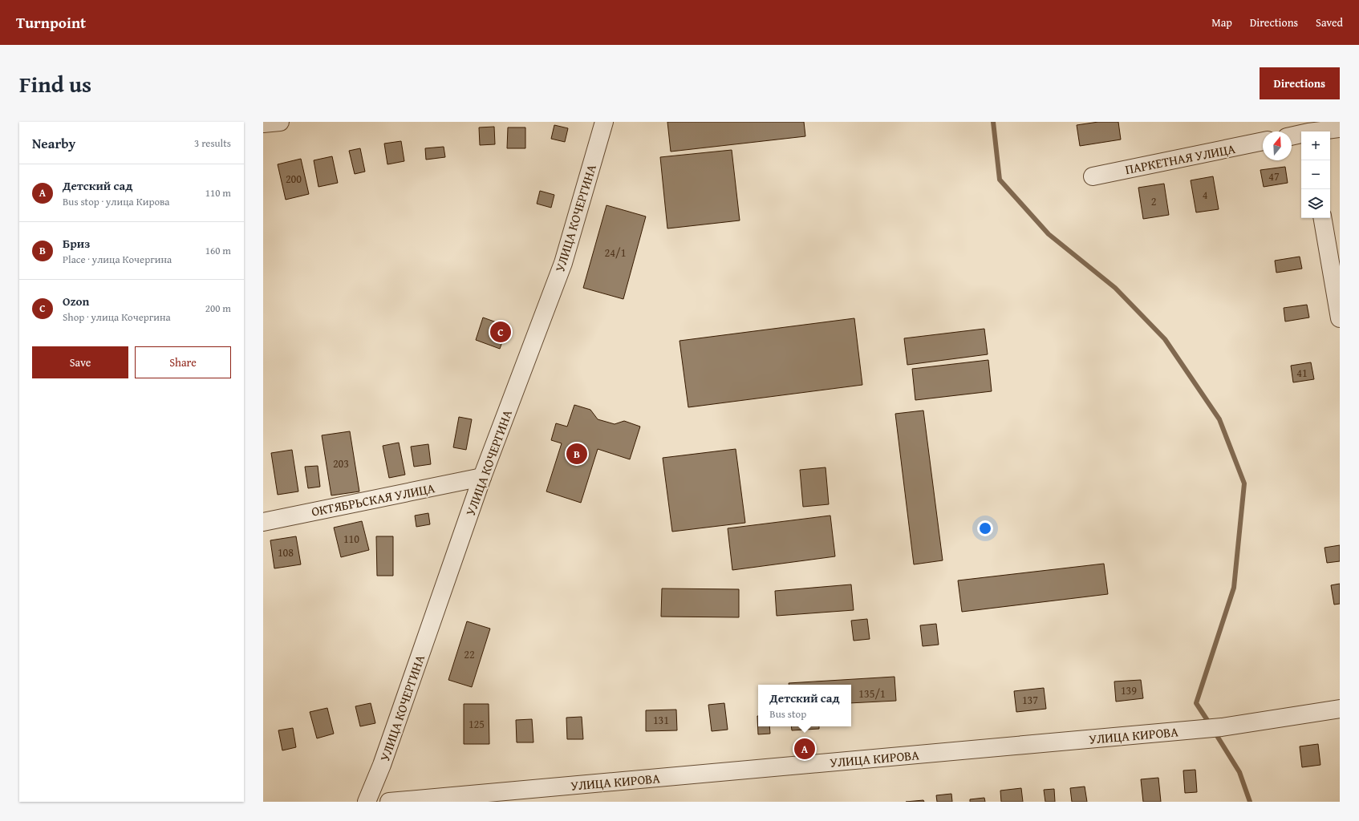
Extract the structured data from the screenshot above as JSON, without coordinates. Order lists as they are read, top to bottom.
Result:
{
  "streets": {
    "street": [
      "ПАРКЕТНАЯ УЛИЦА",
      "УЛИЦА КОЧЕРГИНА",
      "ОКТЯБРЬСКАЯ УЛИЦА",
      "УЛИЦА КИРОВА"
    ]
  },
  "crossings": [
    ["УЛИЦА КОЧЕРГИНА", "ОКТЯБРЬСКАЯ УЛИЦА"]
  ],
  "house_numbers": [
    "47",
    "200",
    "4",
    "2",
    "24/1",
    "41",
    "203",
    "110",
    "108",
    "22",
    "139",
    "135/1",
    "137",
    "131",
    "125"
  ],
  "north": "top",
  "page": {
    "header": "Turnpoint",
    "nav": ["Map", "Directions", "Saved"],
    "title": "Find us",
    "buttons": [
      "Directions",
      ["Save", "Share"]
    ],
    "heading": ["Nearby", "3 results"],
    "map_buttons": ["+", "−"],
    "list": [
      {
        "mark": "A",
        "name": "Детский сад",
        "note": "Bus stop · улица Кирова",
        "value": "110 m"
      },
      {
        "mark": "B",
        "name": "Бриз",
        "note": "Place · улица Кочергина",
        "value": "160 m"
      },
      {
        "mark": "C",
        "name": "Ozon",
        "note": "Shop · улица Кочергина",
        "value": "200 m"
      }
    ],
    "pins": ["C", "B", "A"],
    "popup": ["Детский сад", "Bus stop"]
  }
}
